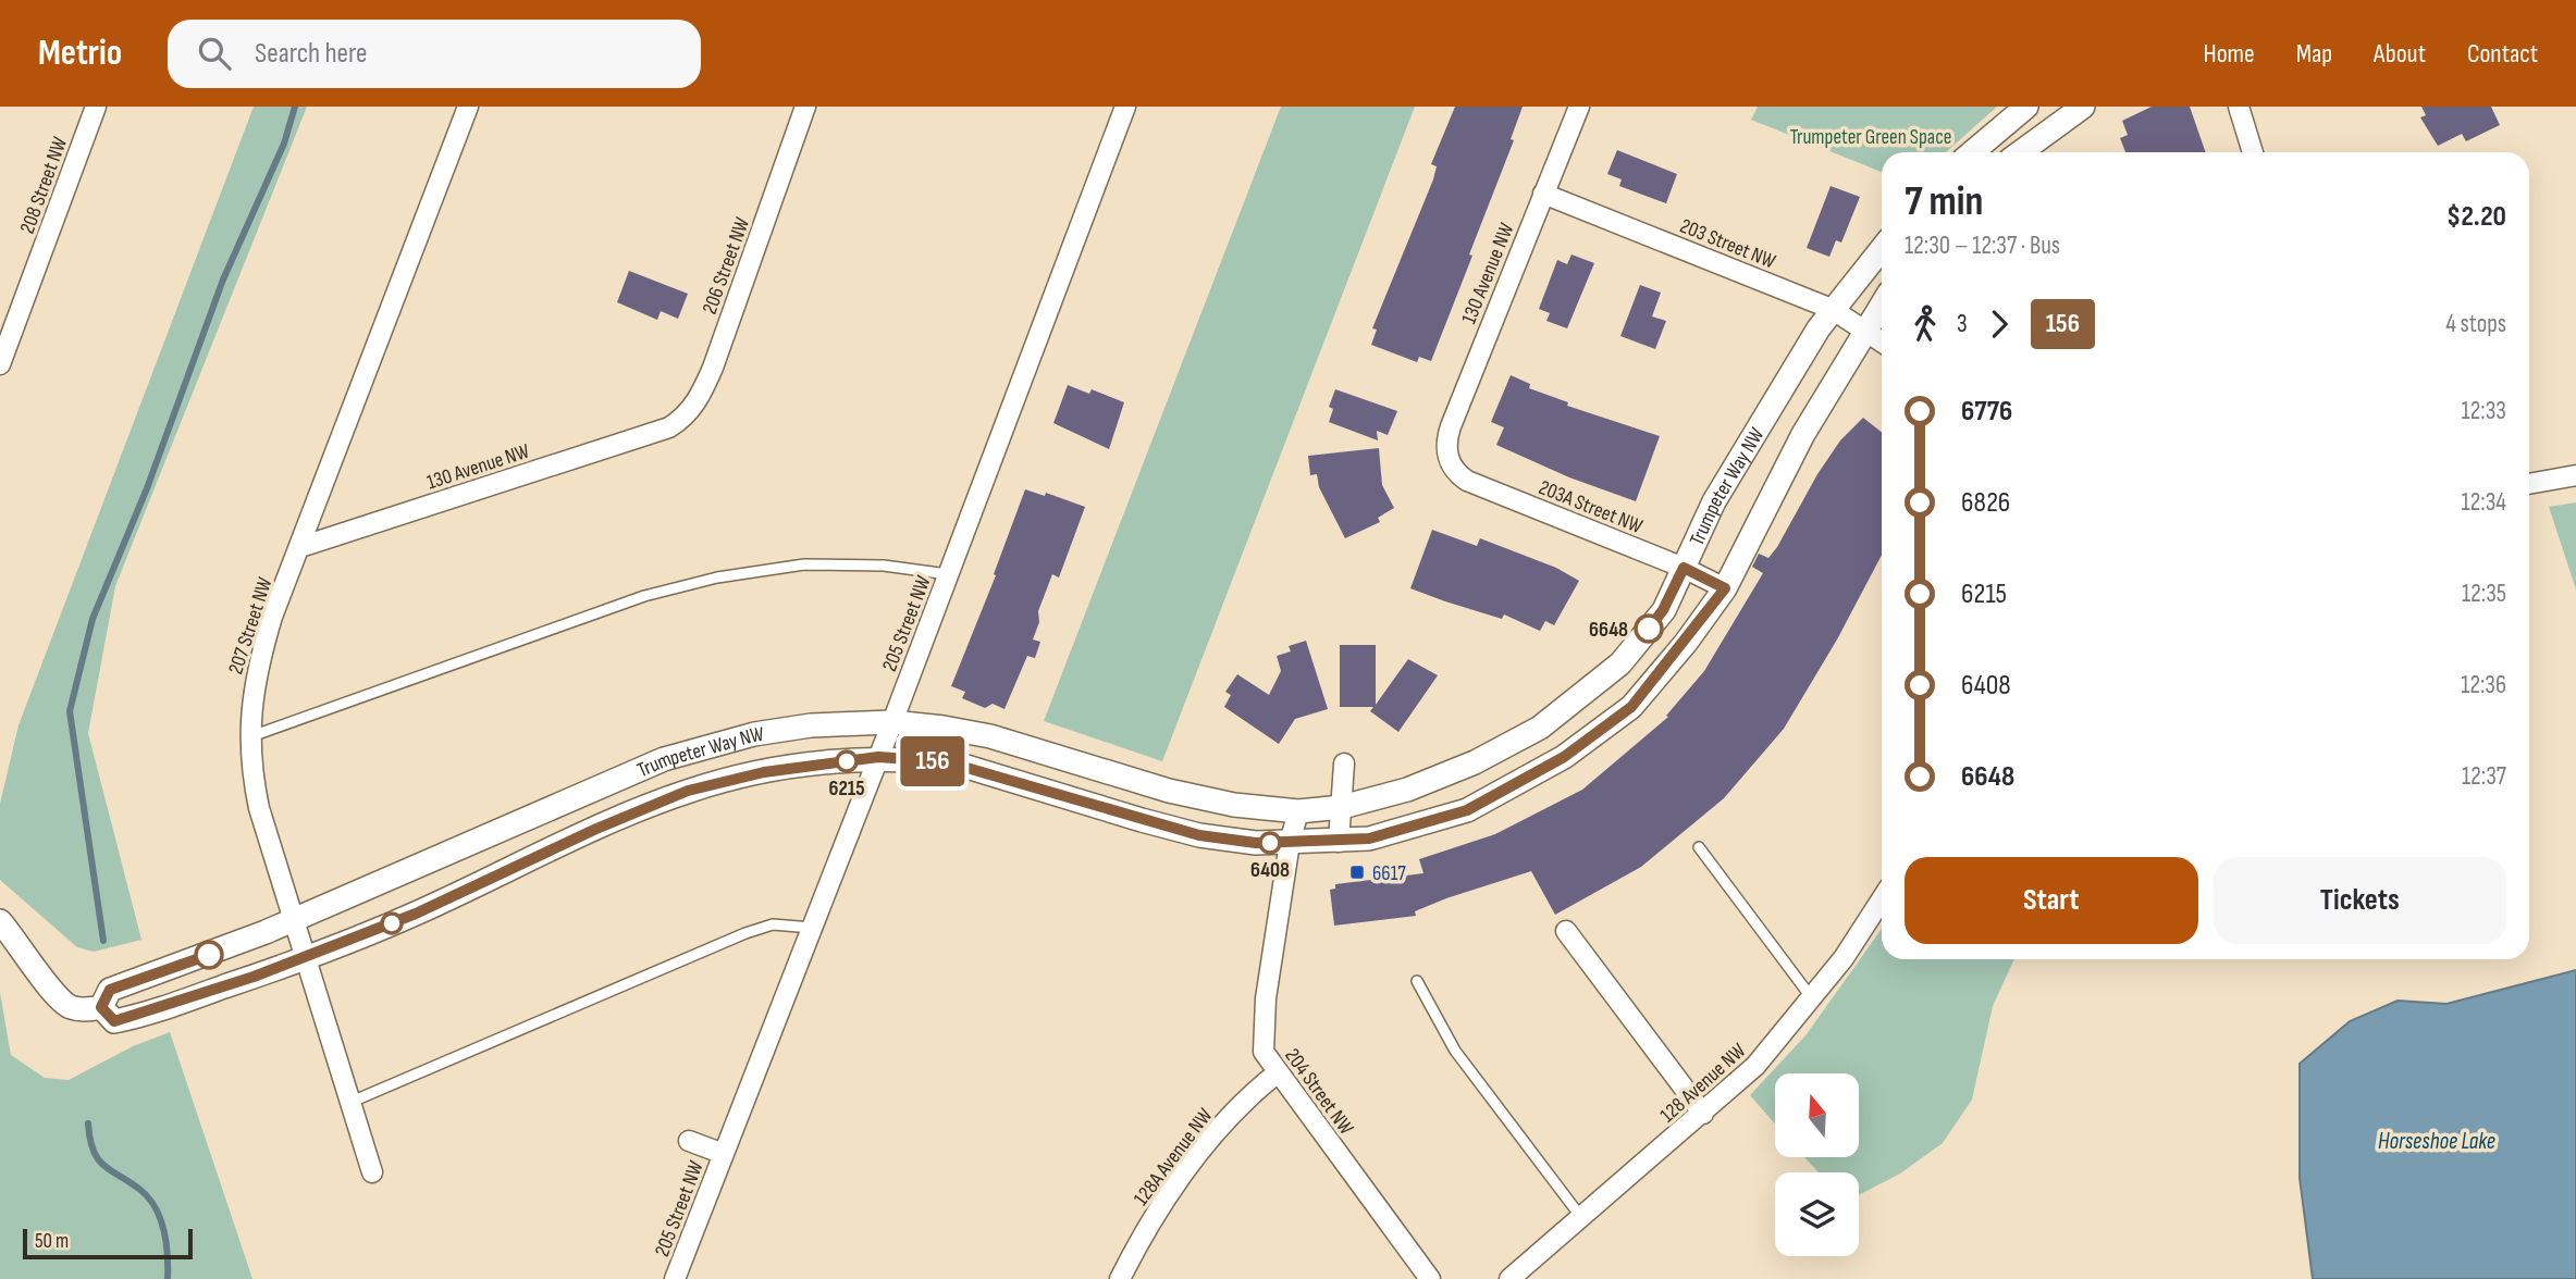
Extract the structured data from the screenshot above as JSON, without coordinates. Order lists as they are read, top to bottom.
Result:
{
  "streets": {
    "street": [
      "208 Street NW",
      "203 Street NW",
      "206 Street NW",
      "130 Avenue NW",
      "Trumpeter Way NW",
      "203A Street NW",
      "205 Street NW",
      "207 Street NW",
      "128 Avenue NW",
      "204 Street NW",
      "128A Avenue NW"
    ]
  },
  "crossings": [
    ["203 Street NW", "130 Avenue NW"],
    ["203 Street NW", "Trumpeter Way NW"],
    ["206 Street NW", "130 Avenue NW"],
    ["130 Avenue NW", "203A Street NW"],
    ["130 Avenue NW", "207 Street NW"],
    ["Trumpeter Way NW", "203A Street NW"],
    ["Trumpeter Way NW", "205 Street NW"],
    ["Trumpeter Way NW", "207 Street NW"],
    ["Trumpeter Way NW", "204 Street NW"],
    ["204 Street NW", "128A Avenue NW"]
  ],
  "water": ["Horseshoe Lake"],
  "parks": ["Trumpeter Green Space"],
  "places": {
    "other": ["6648", "6215", "6408"],
    "transit": ["6617"]
  },
  "lines": ["bus line 156"],
  "scale_bar": "50 m",
  "north": "top",
  "page": {
    "header": "Metrio",
    "search": "Search here",
    "nav": [
      "Home",
      "Map",
      "About",
      "Contact"
    ],
    "on_map": "156",
    "heading": ["7 min", "12:30 – 12:37 · Bus", "$2.20"],
    "legs": ["3", "156", "4 stops"],
    "list": [
      {
        "name": "6776",
        "value": "12:33"
      },
      {
        "name": "6826",
        "value": "12:34"
      },
      {
        "name": "6215",
        "value": "12:35"
      },
      {
        "name": "6408",
        "value": "12:36"
      },
      {
        "name": "6648",
        "value": "12:37"
      }
    ],
    "buttons": ["Start", "Tickets"],
    "scale": "50 m"
  }
}
